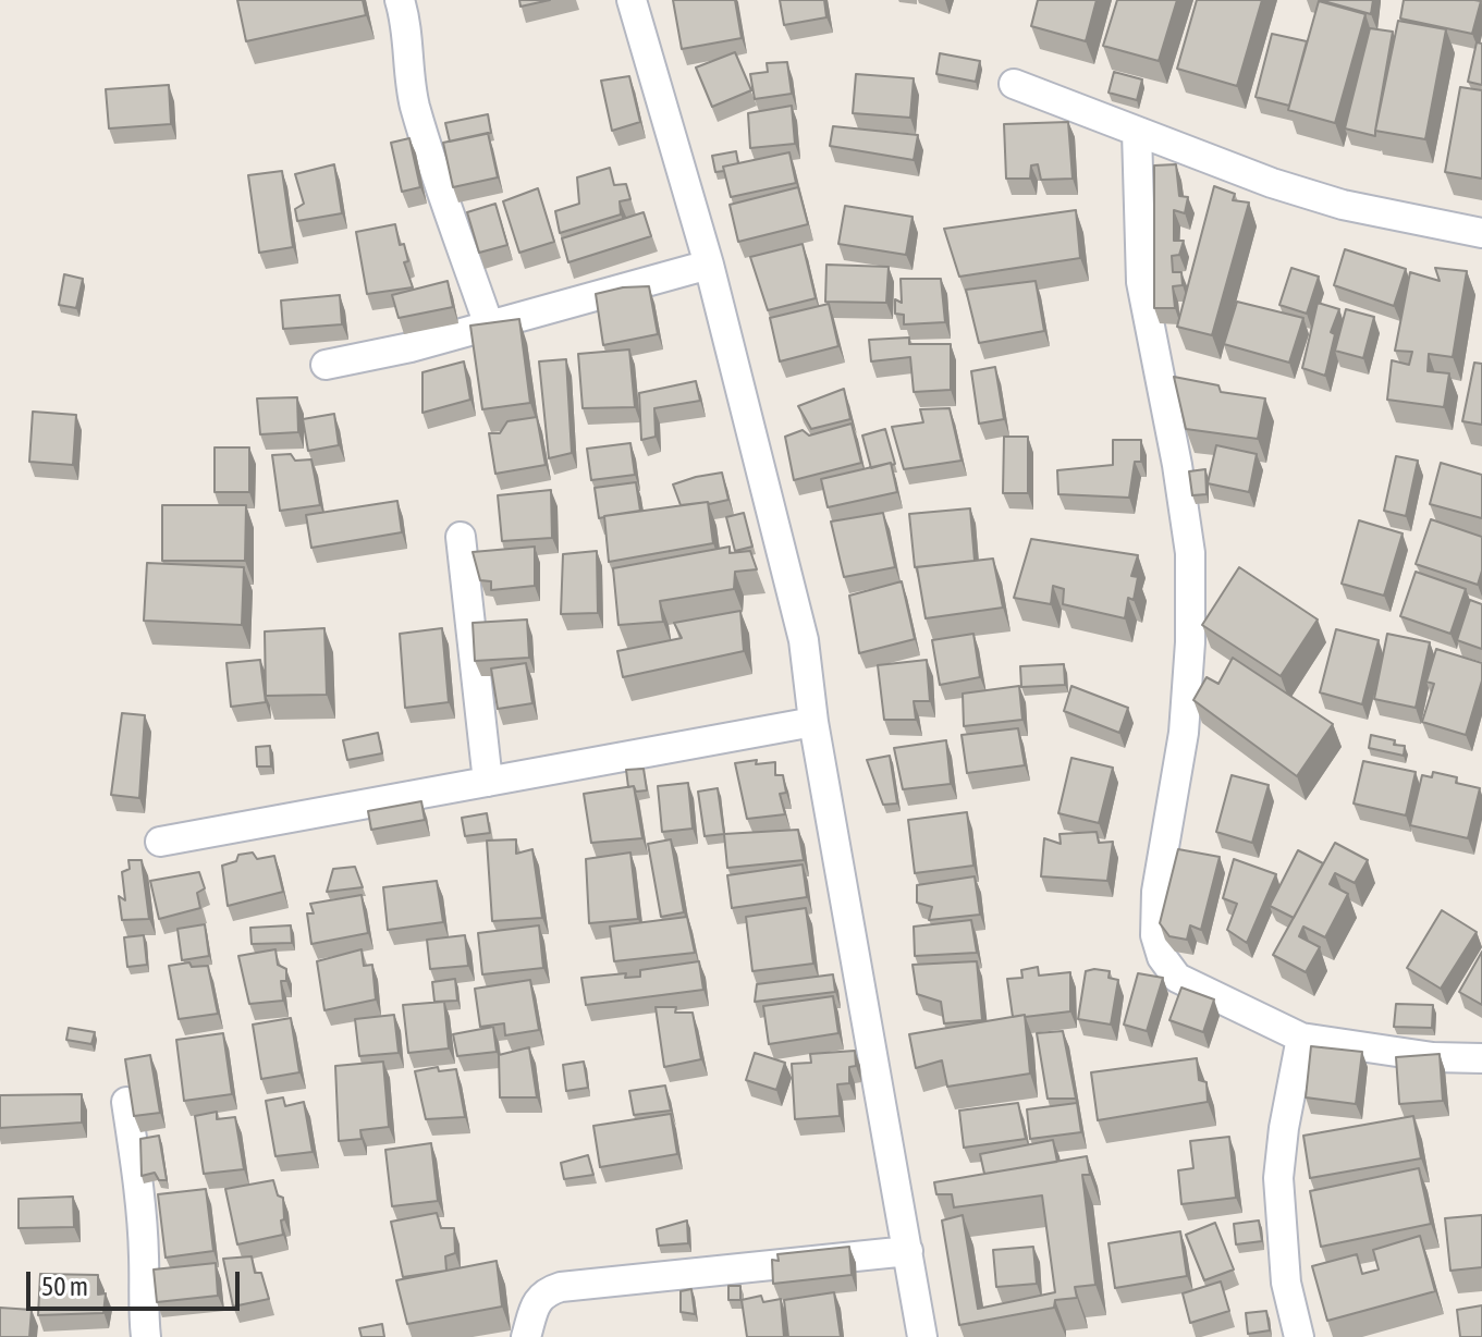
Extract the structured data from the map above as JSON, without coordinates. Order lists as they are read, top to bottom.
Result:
{
  "scale_bar": "50 m"
}
